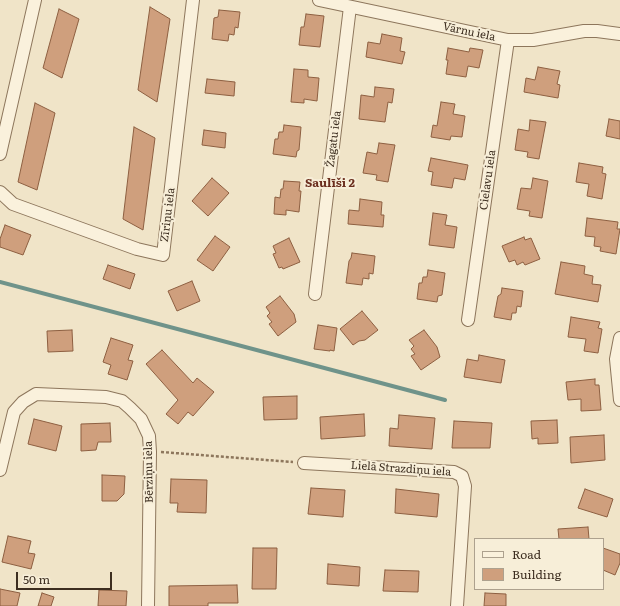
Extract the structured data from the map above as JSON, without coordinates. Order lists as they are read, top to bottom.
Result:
{
  "streets": {
    "street": [
      "Vārnu iela",
      "Žagatu iela",
      "Cielavu iela",
      "Zīriņu iela",
      "Lielā Strazdiņu iela",
      "Bērziņu iela"
    ]
  },
  "crossings": [
    ["Vārnu iela", "Žagatu iela"],
    ["Vārnu iela", "Cielavu iela"]
  ],
  "districts": ["Saulīši 2"],
  "legend": ["Road", "Building"],
  "scale_bar": "50 m"
}
